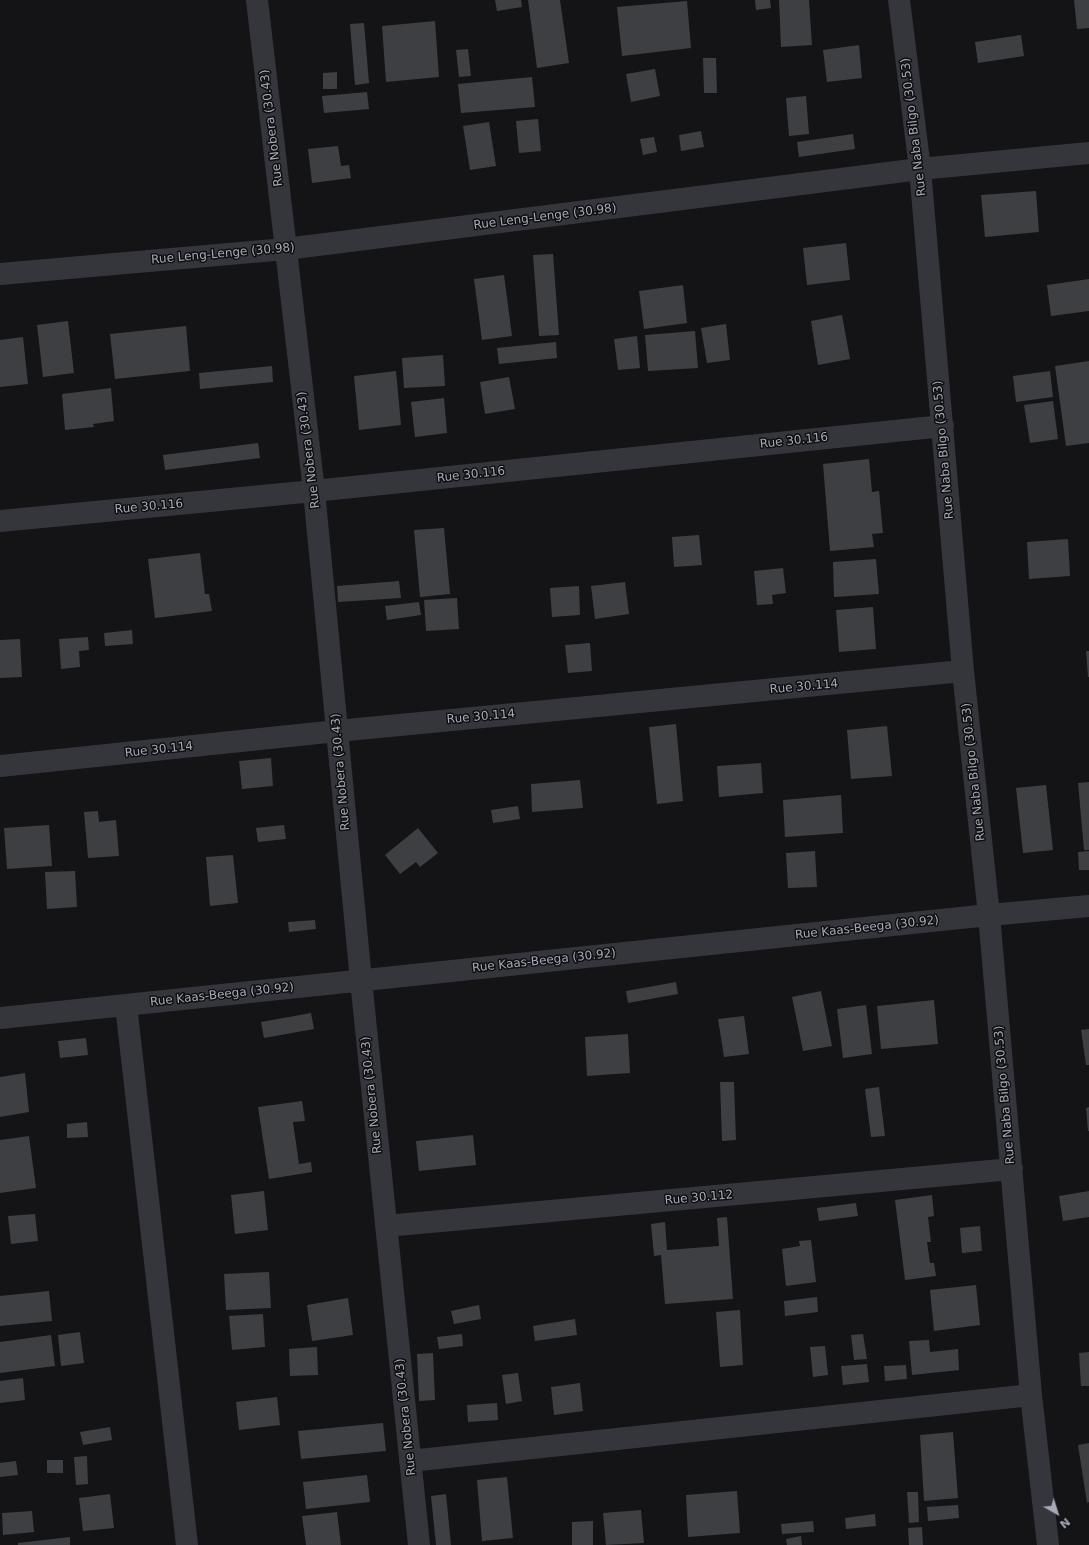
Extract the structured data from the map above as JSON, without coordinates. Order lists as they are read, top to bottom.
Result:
{
  "streets": {
    "street": [
      "Rue Naba Bilgo (30.53)",
      "Rue Nobera (30.43)",
      "Rue Leng-Lenge (30.98)",
      "Rue 30.116",
      "Rue 30.114",
      "Rue Kaas-Beega (30.92)",
      "Rue 30.112"
    ]
  },
  "crossings": [
    ["Rue Naba Bilgo (30.53)", "Rue Leng-Lenge (30.98)"],
    ["Rue Naba Bilgo (30.53)", "Rue 30.116"],
    ["Rue Naba Bilgo (30.53)", "Rue 30.114"],
    ["Rue Naba Bilgo (30.53)", "Rue Kaas-Beega (30.92)"],
    ["Rue Naba Bilgo (30.53)", "Rue 30.112"],
    ["Rue Nobera (30.43)", "Rue Leng-Lenge (30.98)"],
    ["Rue Nobera (30.43)", "Rue 30.116"],
    ["Rue Nobera (30.43)", "Rue 30.114"],
    ["Rue Nobera (30.43)", "Rue Kaas-Beega (30.92)"],
    ["Rue Nobera (30.43)", "Rue 30.112"]
  ],
  "north": "bottom right"
}
